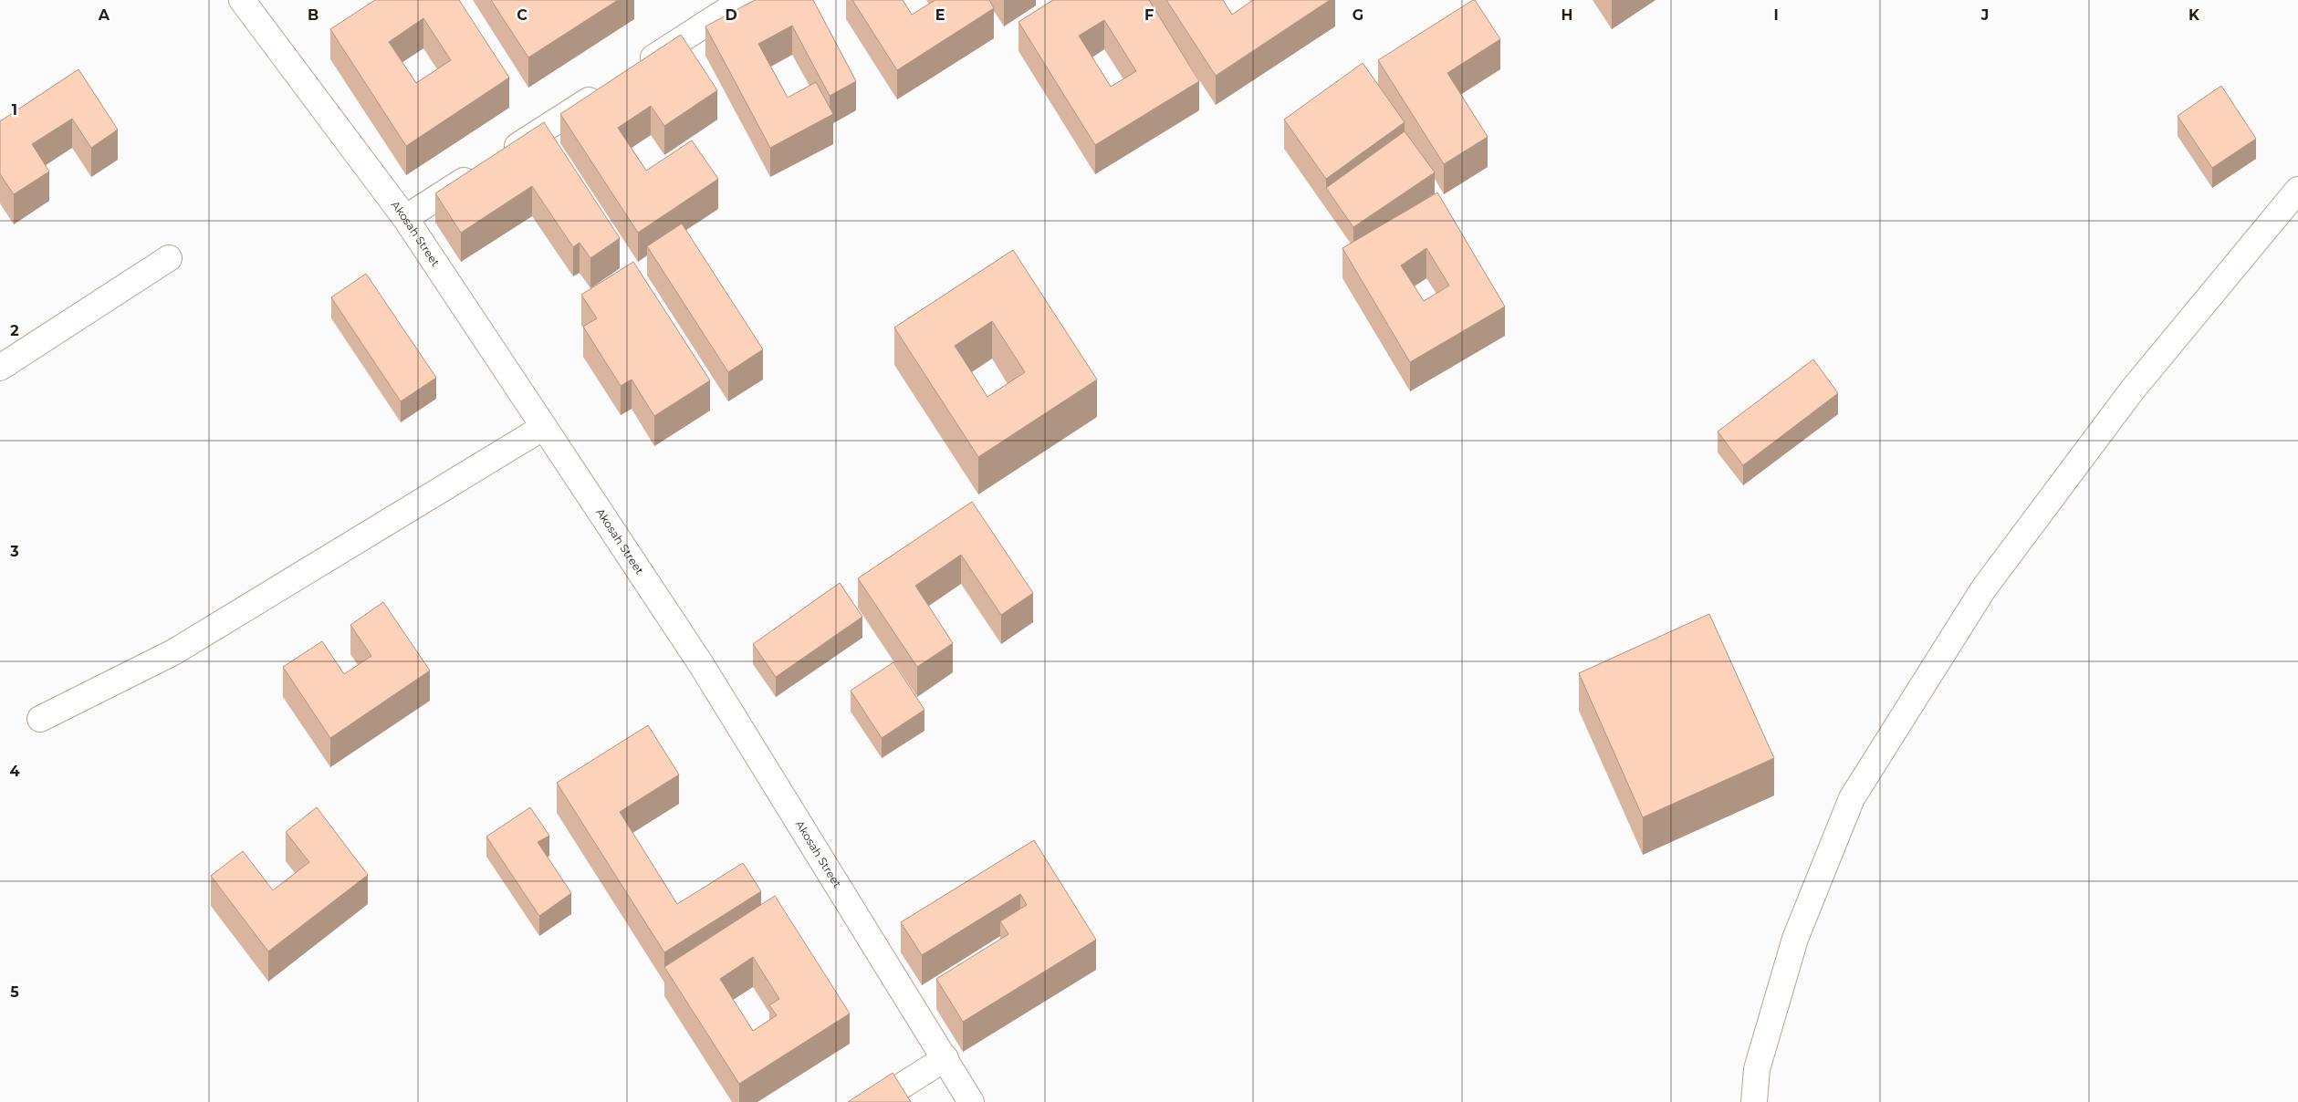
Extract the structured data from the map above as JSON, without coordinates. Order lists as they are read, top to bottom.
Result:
{
  "streets": {
    "street": ["Akosah Street"]
  },
  "grid": {
    "columns": [
      "A",
      "B",
      "C",
      "D",
      "E",
      "F",
      "G",
      "H",
      "I",
      "J",
      "K"
    ],
    "rows": [
      "1",
      "2",
      "3",
      "4",
      "5"
    ]
  }
}
